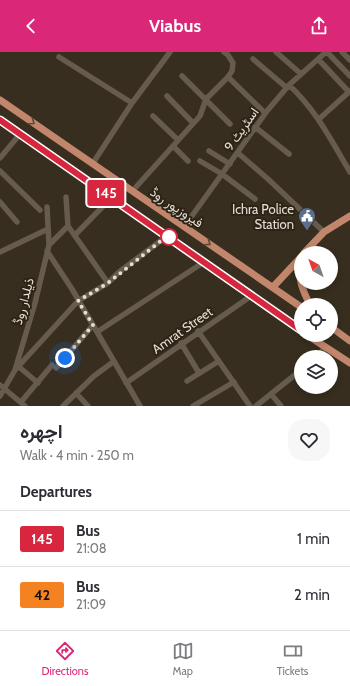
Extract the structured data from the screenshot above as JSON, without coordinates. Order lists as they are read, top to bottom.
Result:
{
  "streets": {
    "main road": ["فیروزپور روڈ"],
    "street": ["اسٹریٹ 9", "ذیلدار روڈ", "Amrat Street"]
  },
  "crossings": [
    ["اسٹریٹ 9", "فیروزپور روڈ"]
  ],
  "places": {
    "public building": ["Ichra Police Station"]
  },
  "lines": ["bus line 145"],
  "north": "top left",
  "page": {
    "header": "Viabus",
    "on_map": "145",
    "heading": [
      ["اچھرہ", "Walk · 4 min · 250 m"],
      "Departures"
    ],
    "list": [
      {
        "mark": "145",
        "name": "Bus",
        "note": "21:08",
        "value": "1 min"
      },
      {
        "mark": "42",
        "name": "Bus",
        "note": "21:09",
        "value": "2 min"
      }
    ],
    "tabs": ["Directions", "Map", "Tickets"]
  }
}
